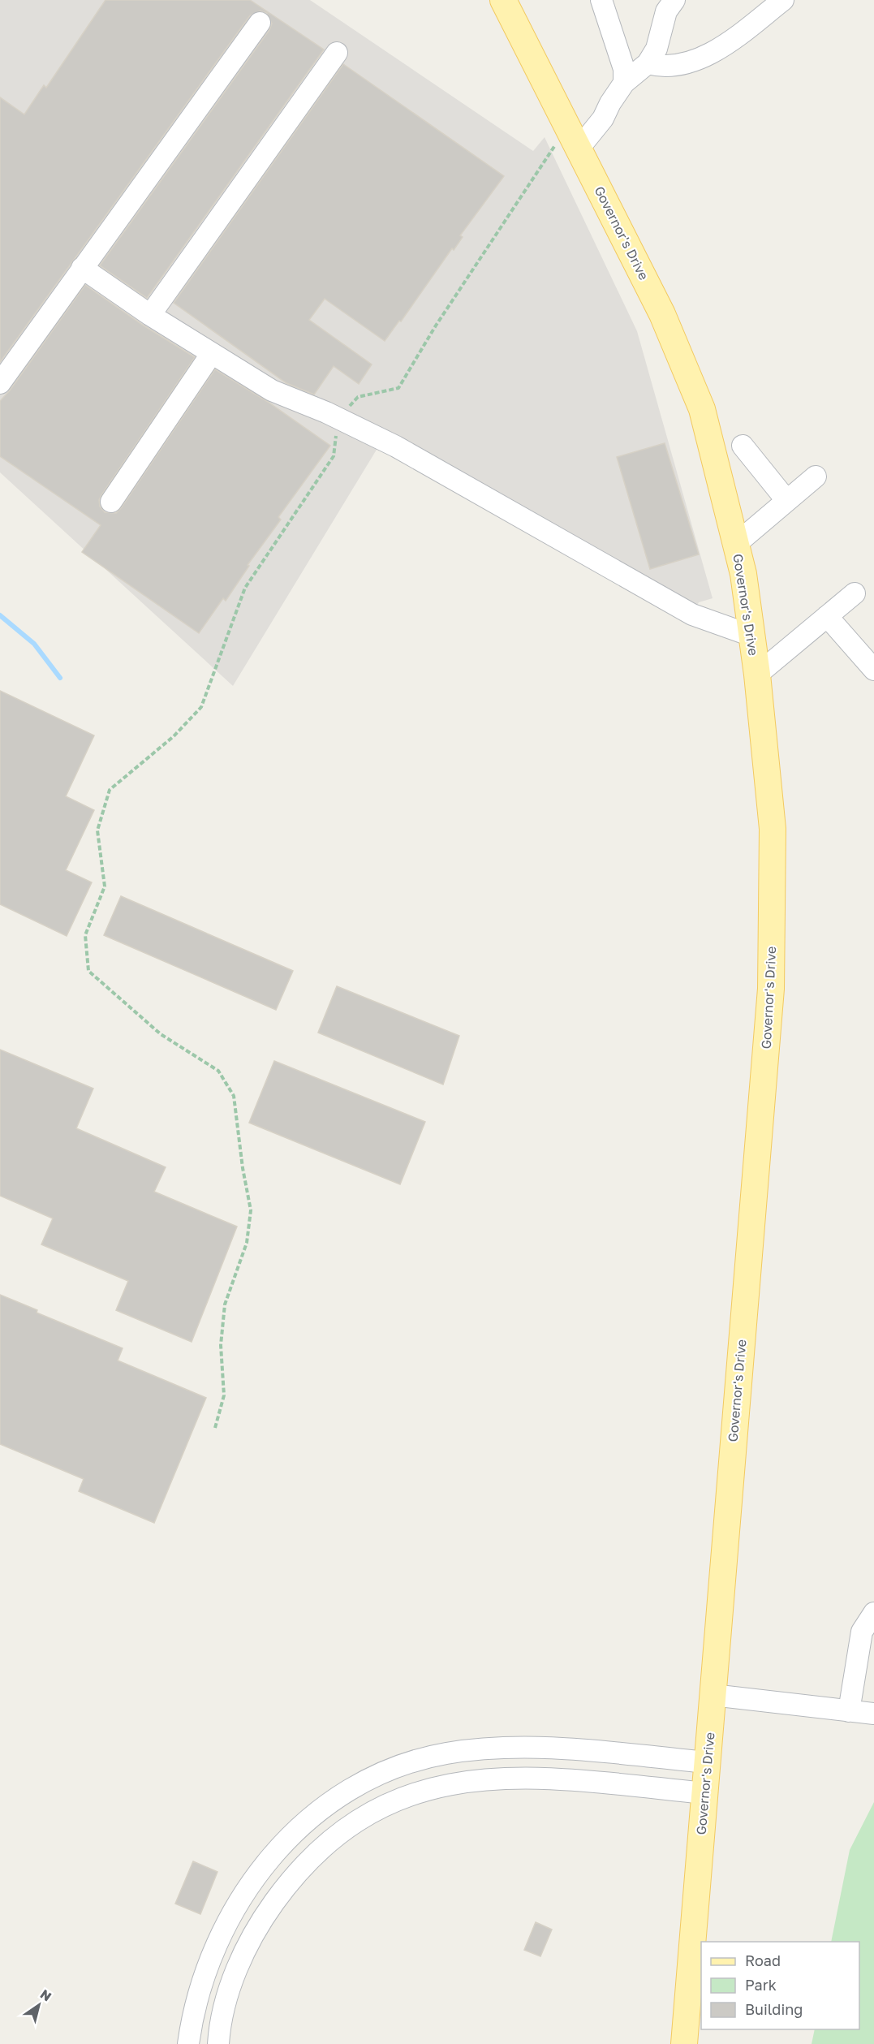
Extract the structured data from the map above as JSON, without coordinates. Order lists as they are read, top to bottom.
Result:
{
  "streets": {
    "main road": ["Governor's Drive"]
  },
  "legend": ["Road", "Park", "Building"],
  "north": "top right"
}
